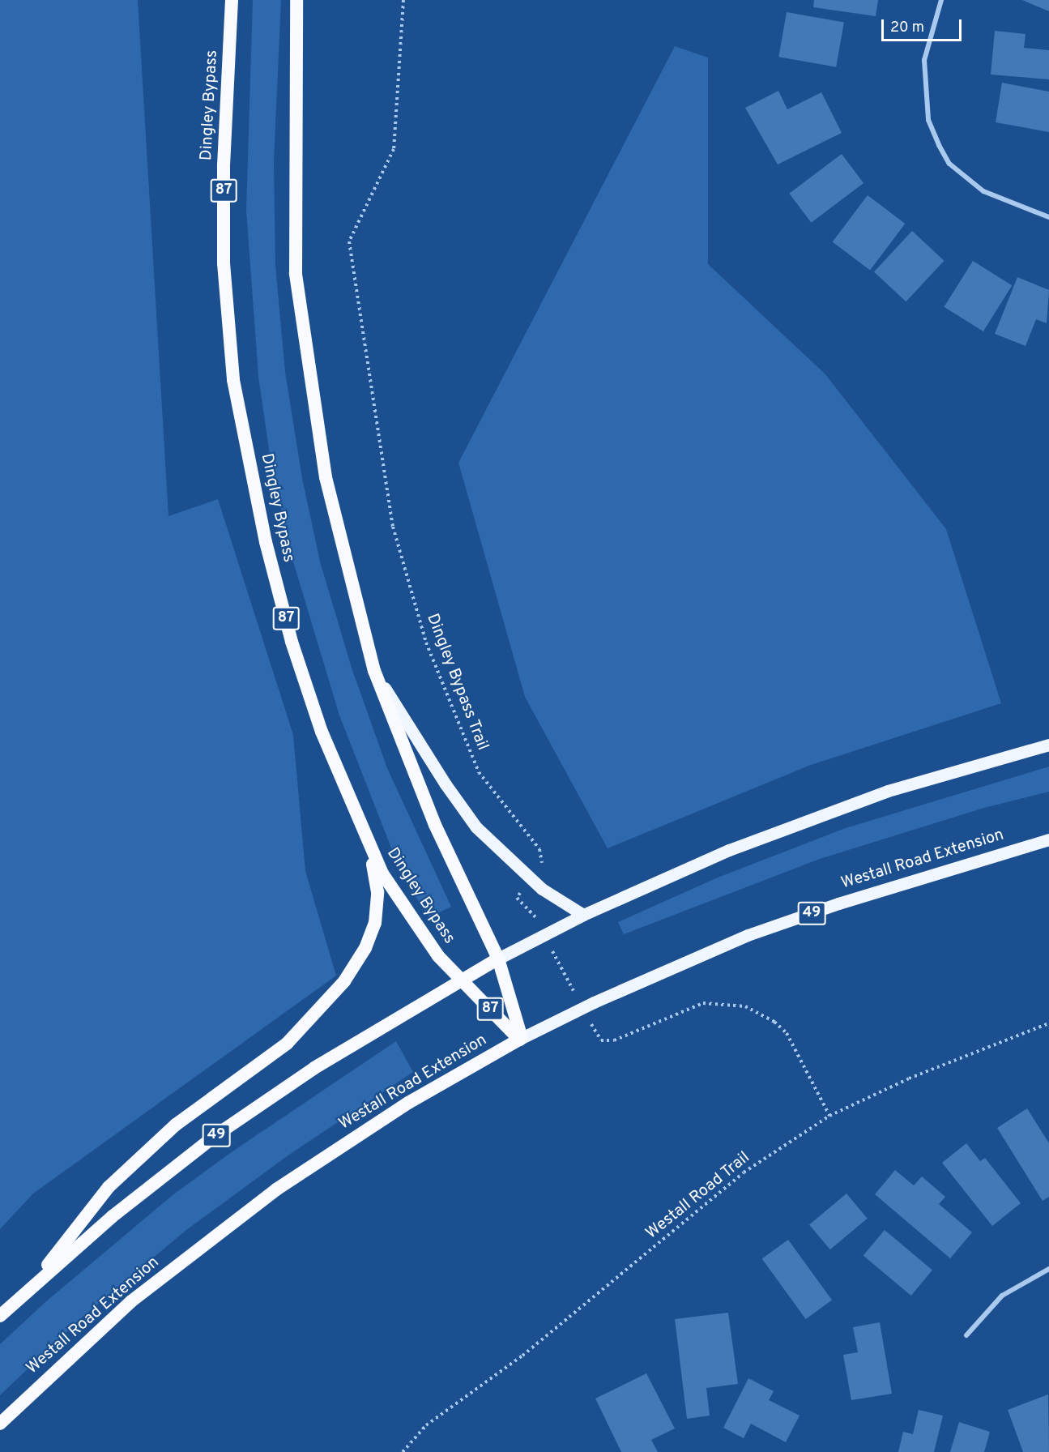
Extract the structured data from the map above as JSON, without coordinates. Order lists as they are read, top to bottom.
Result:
{
  "streets": {
    "highway": [
      "Dingley Bypass",
      "87",
      "Westall Road Extension",
      "49"
    ],
    "path": ["Dingley Bypass Trail", "Westall Road Trail"]
  },
  "crossings": [
    ["Dingley Bypass", "87"],
    ["Dingley Bypass", "49"],
    ["87", "Westall Road Extension"],
    ["87", "49"],
    ["Dingley Bypass Trail", "Westall Road Extension"],
    ["Dingley Bypass Trail", "49"],
    ["Dingley Bypass Trail", "Westall Road Trail"]
  ],
  "scale_bar": "20 m"
}
